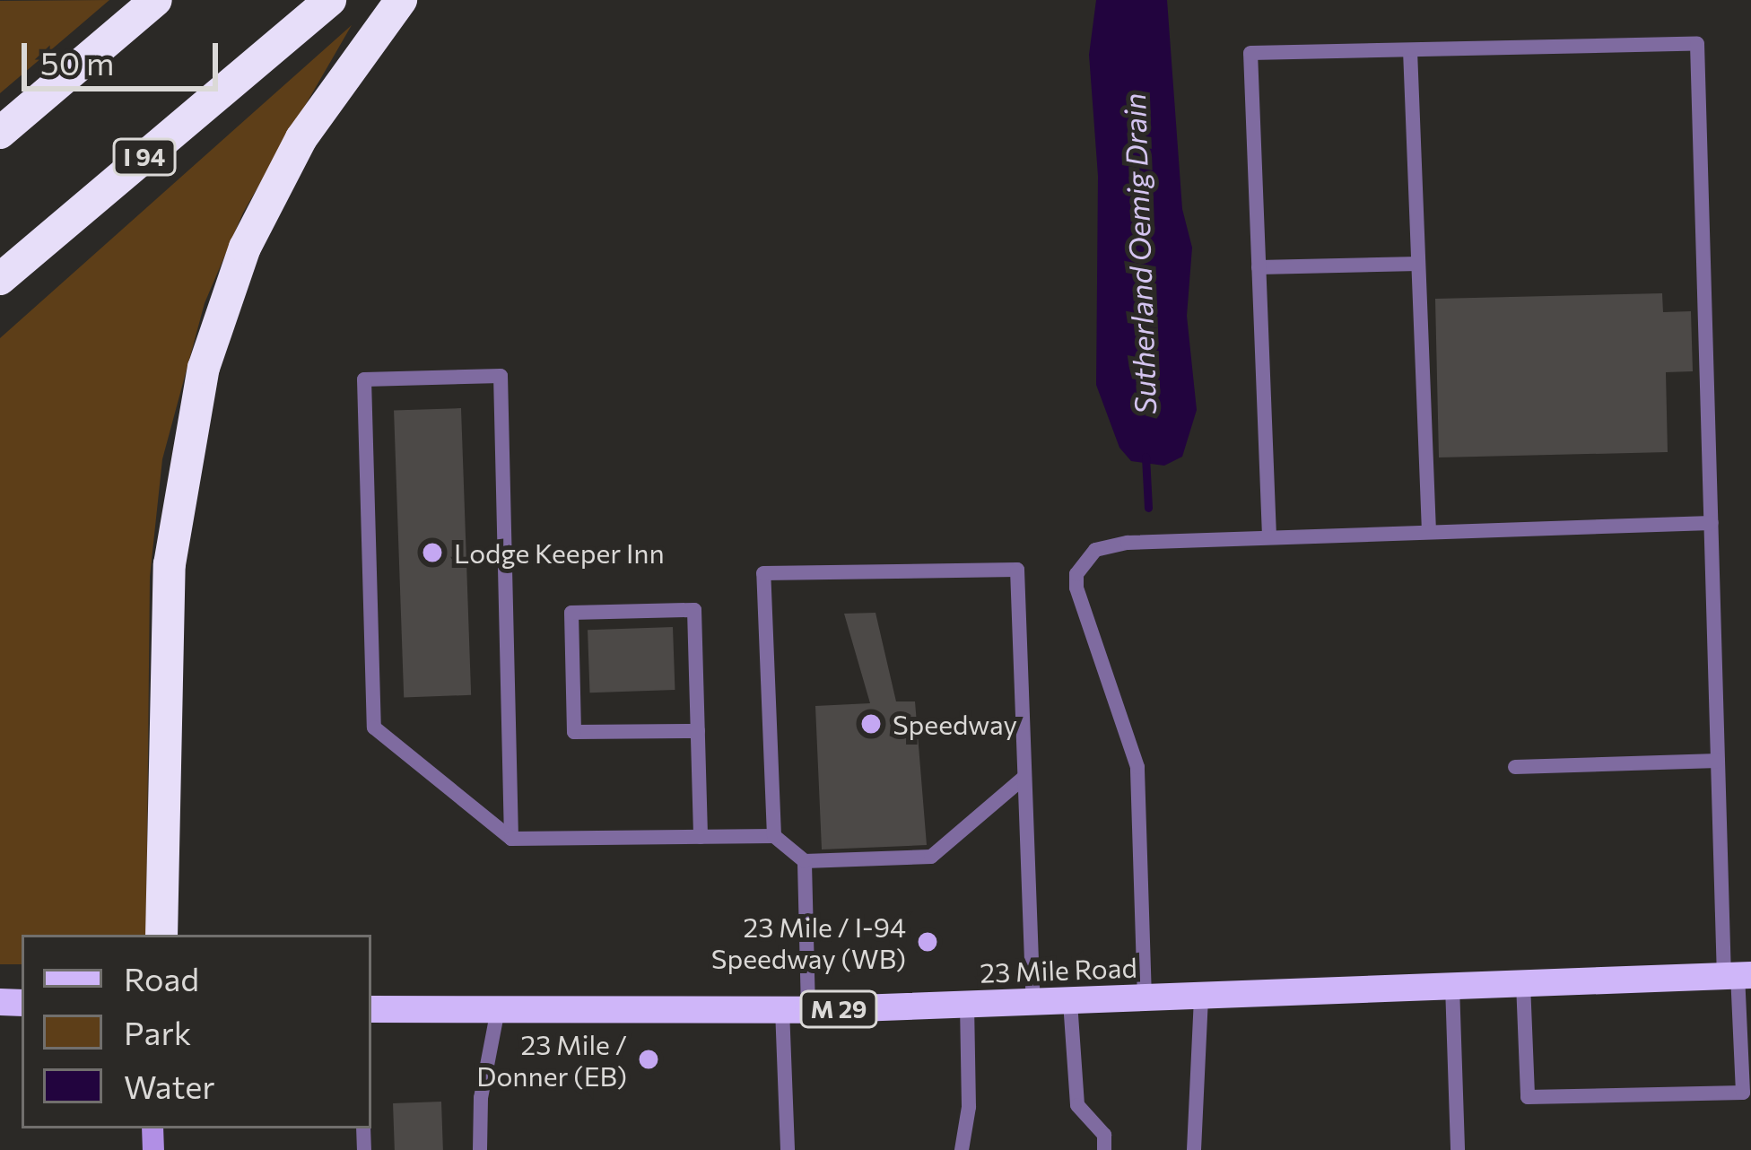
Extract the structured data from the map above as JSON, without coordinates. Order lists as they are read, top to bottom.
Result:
{
  "streets": {
    "highway": ["I 94"],
    "main road": ["23 Mile Road", "M 29"]
  },
  "water": ["Sutherland Oemig Drain"],
  "places": [
    "Lodge Keeper Inn",
    "Speedway",
    "23 Mile / I-94 Speedway (WB)",
    "23 Mile / Donner (EB)"
  ],
  "legend": ["Road", "Park", "Water"],
  "scale_bar": "50 m"
}
